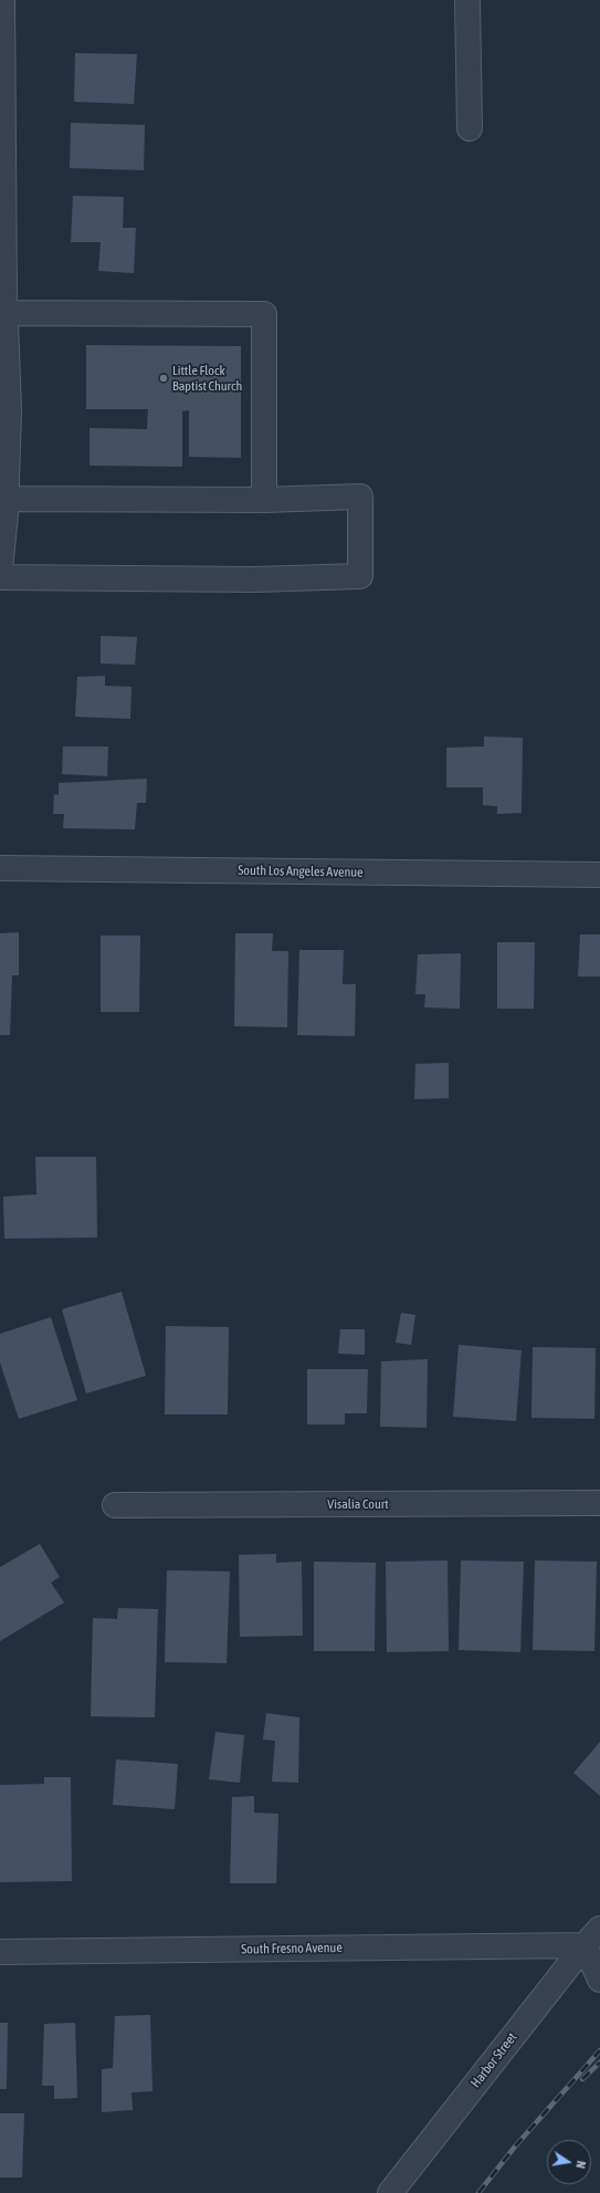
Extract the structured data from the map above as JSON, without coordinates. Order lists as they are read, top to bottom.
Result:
{
  "streets": {
    "street": [
      "South Los Angeles Avenue",
      "Visalia Court",
      "South Fresno Avenue",
      "Harbor Street"
    ]
  },
  "crossings": [
    ["South Fresno Avenue", "Harbor Street"]
  ],
  "places": ["Little Flock Baptist Church"],
  "north": "right"
}
